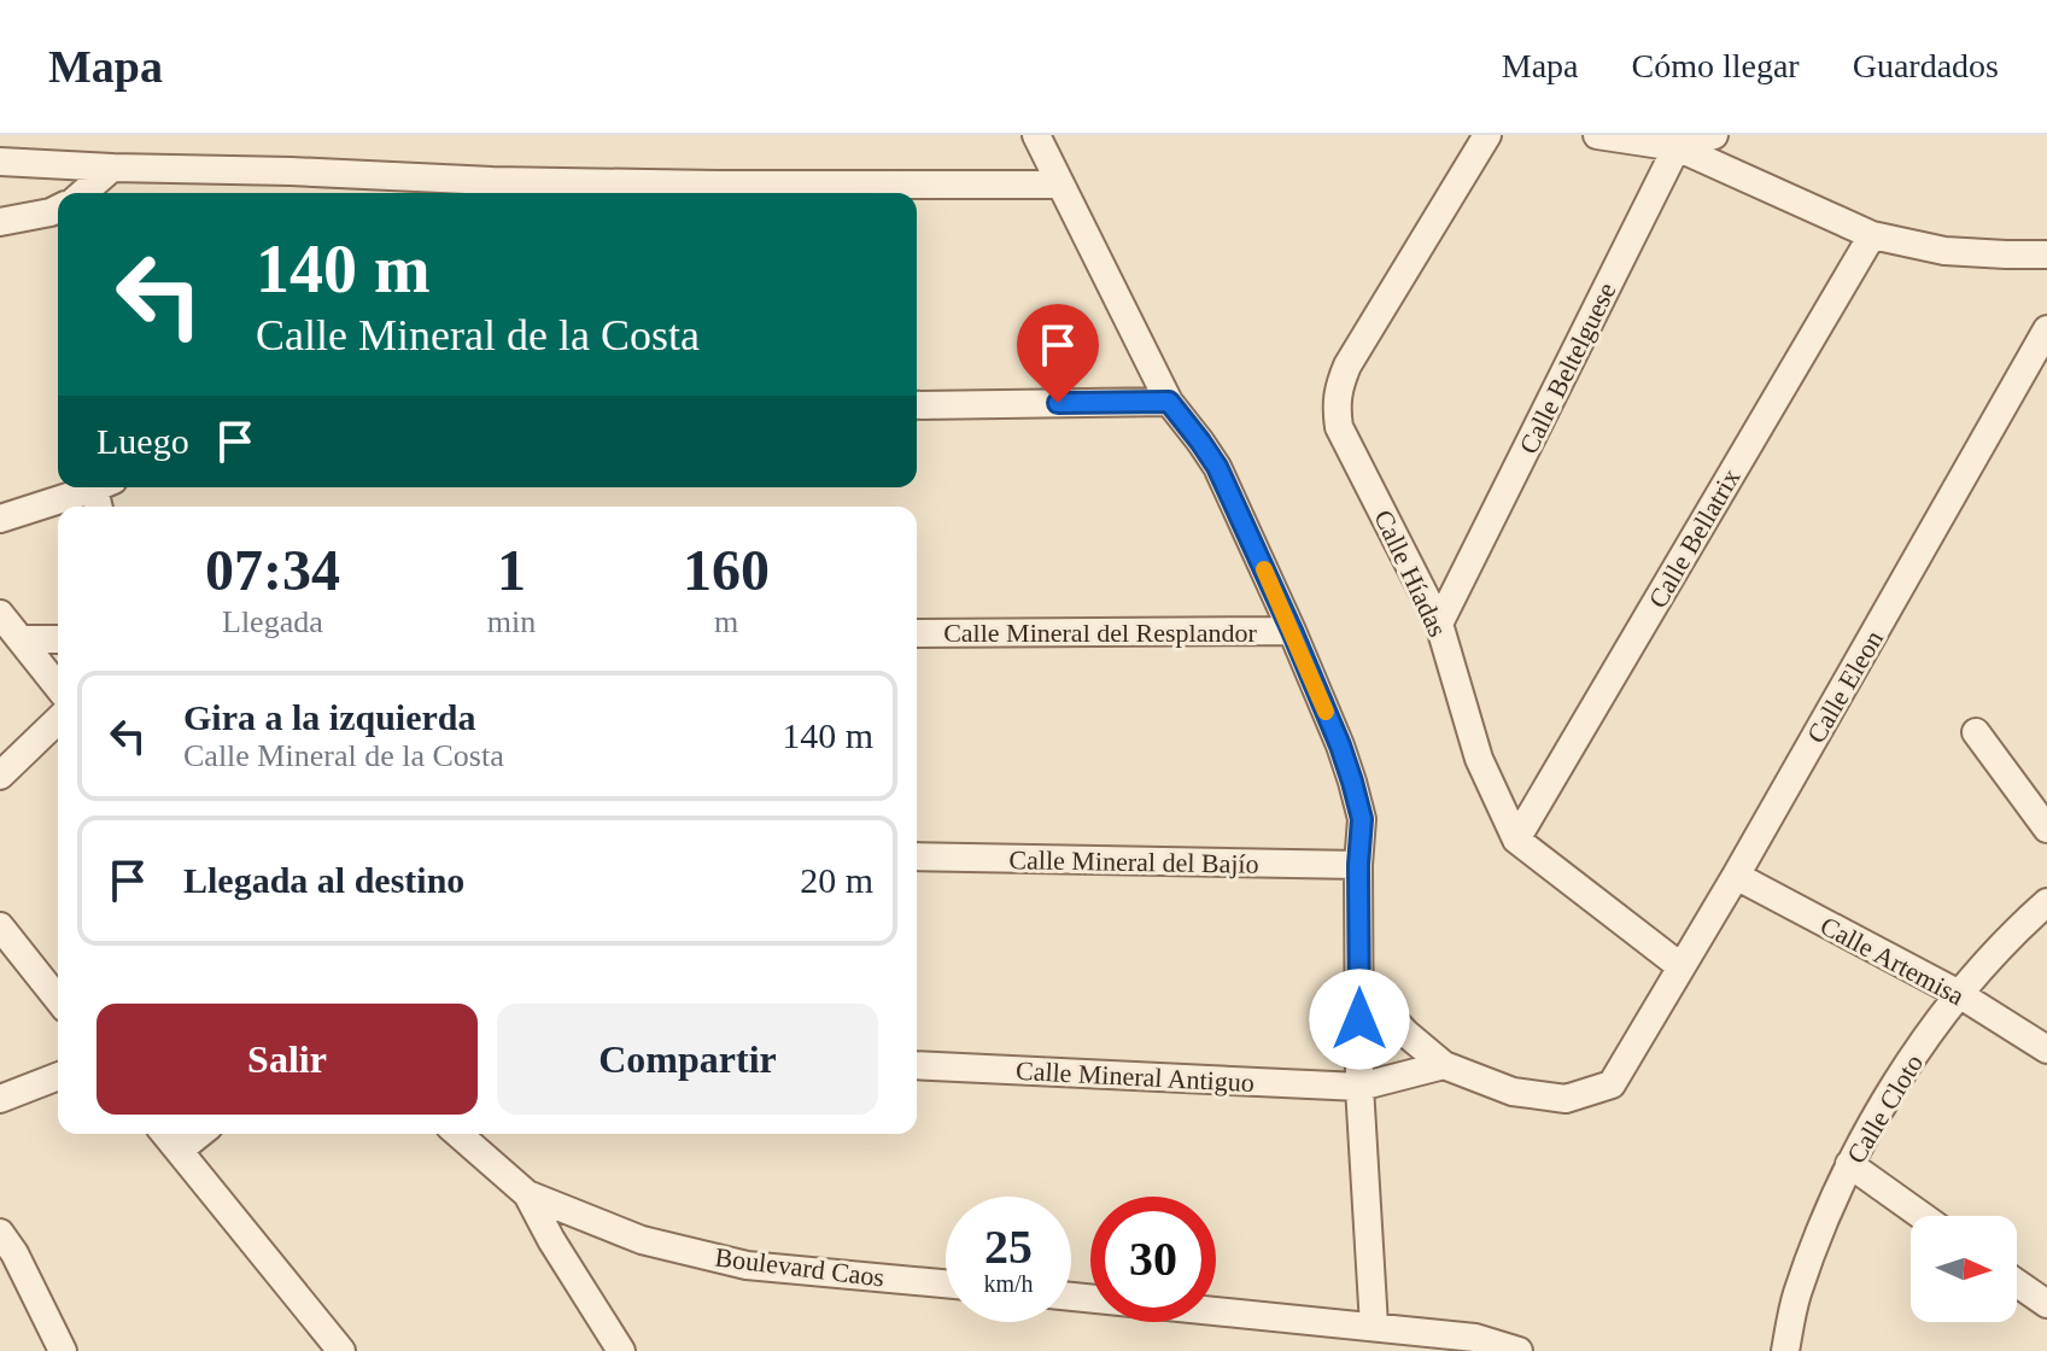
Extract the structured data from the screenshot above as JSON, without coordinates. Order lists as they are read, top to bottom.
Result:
{
  "streets": {
    "street": [
      "Calle Beltelguese",
      "Calle Bellatrix",
      "Calle Híadas",
      "Calle Mineral del Resplandor",
      "Calle Eleon",
      "Calle Mineral del Bajío",
      "Calle Artemisa",
      "Calle Mineral Antiguo",
      "Calle Cloto",
      "Boulevard Caos"
    ]
  },
  "crossings": [
    ["Calle Beltelguese", "Calle Híadas"],
    ["Calle Bellatrix", "Calle Híadas"],
    ["Calle Híadas", "Calle Eleon"],
    ["Calle Eleon", "Calle Artemisa"],
    ["Calle Eleon", "Calle Mineral Antiguo"],
    ["Calle Artemisa", "Calle Cloto"]
  ],
  "north": "right",
  "page": {
    "header": "Mapa",
    "nav": ["Mapa", "Cómo llegar", "Guardados"],
    "turn": ["140 m", "Calle Mineral de la Costa"],
    "then": "Luego",
    "eta": [
      "07:34",
      "Llegada",
      "1",
      "min",
      "160",
      "m"
    ],
    "list": [
      {
        "name": "Gira a la izquierda",
        "note": "Calle Mineral de la Costa",
        "value": "140 m"
      },
      {
        "name": "Llegada al destino",
        "value": "20 m"
      }
    ],
    "buttons": ["Salir", "Compartir"],
    "speed": "25 km/h",
    "limit": "30"
  }
}
